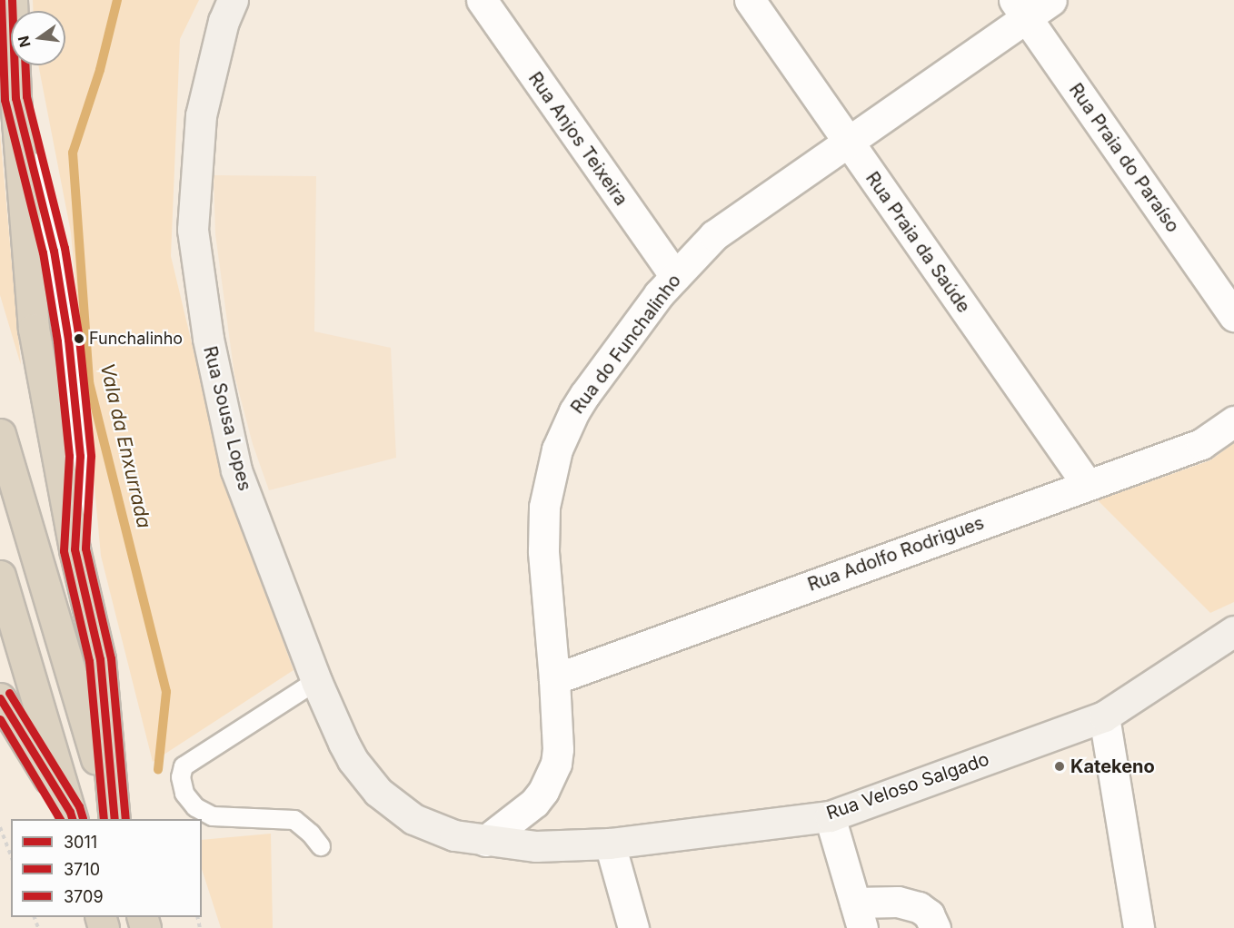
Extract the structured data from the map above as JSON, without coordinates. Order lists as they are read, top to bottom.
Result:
{
  "streets": {
    "street": [
      "Rua Anjos Teixeira",
      "Rua Praia do Paraíso",
      "Rua Praia da Saúde",
      "Rua do Funchalinho",
      "Rua Sousa Lopes",
      "Rua Adolfo Rodrigues",
      "Rua Veloso Salgado"
    ]
  },
  "crossings": [
    ["Rua Anjos Teixeira", "Rua do Funchalinho"],
    ["Rua Praia do Paraíso", "Rua do Funchalinho"],
    ["Rua Praia da Saúde", "Rua do Funchalinho"],
    ["Rua Praia da Saúde", "Rua Adolfo Rodrigues"],
    ["Rua do Funchalinho", "Rua Sousa Lopes"],
    ["Rua do Funchalinho", "Rua Adolfo Rodrigues"],
    ["Rua do Funchalinho", "Rua Veloso Salgado"],
    ["Rua Sousa Lopes", "Rua Veloso Salgado"]
  ],
  "water": ["Vala da Enxurrada"],
  "places": ["Funchalinho", "Katekeno"],
  "lines": ["transit line 3011", "transit line 3710", "transit line 3709"],
  "legend": ["3011", "3710", "3709"],
  "north": "left"
}
